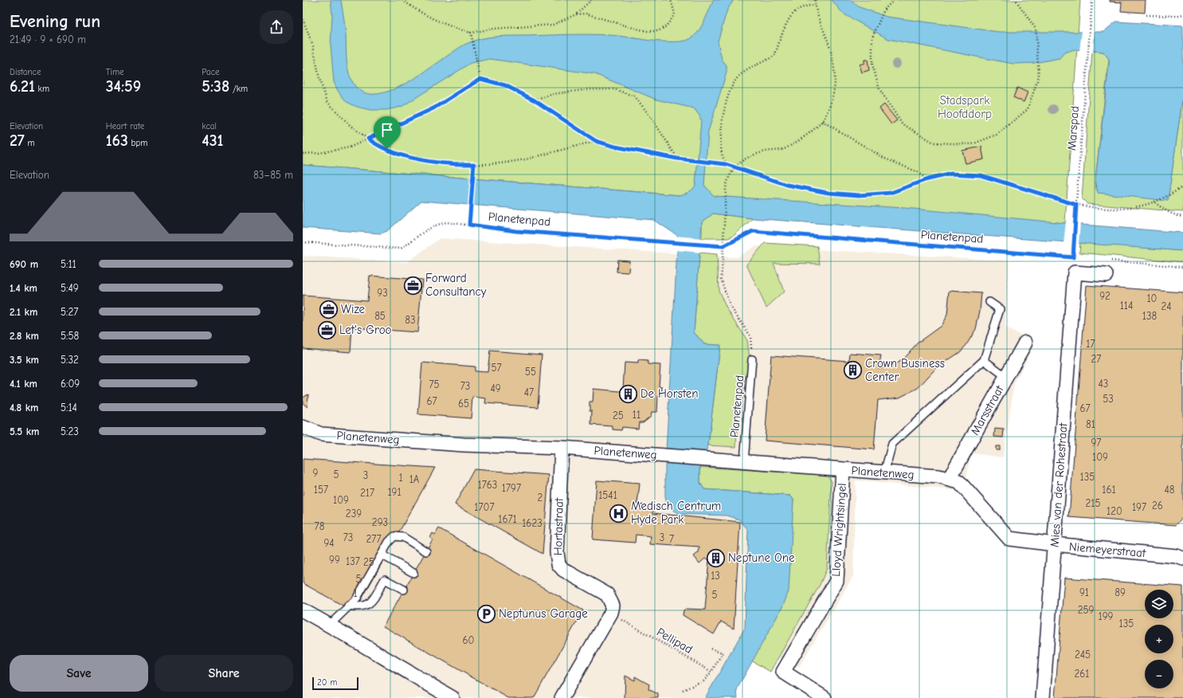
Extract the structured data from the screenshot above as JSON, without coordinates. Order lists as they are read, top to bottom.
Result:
{
  "streets": {
    "street": [
      "Marsstraat",
      "Planetenweg",
      "Mies van der Rohestraat",
      "Hortastraat",
      "Lloyd Wrightsingel",
      "Niemeyerstraat"
    ],
    "lane": ["Planetenpad"],
    "path": ["Marspad", "Pellipad"]
  },
  "crossings": [
    ["Marspad", "Planetenpad"],
    ["Planetenpad", "Planetenweg"],
    ["Marsstraat", "Planetenweg"],
    ["Marsstraat", "Niemeyerstraat"],
    ["Planetenweg", "Hortastraat"],
    ["Planetenweg", "Lloyd Wrightsingel"],
    ["Planetenweg", "Niemeyerstraat"],
    ["Mies van der Rohestraat", "Niemeyerstraat"],
    ["Hortastraat", "Pellipad"]
  ],
  "parks": ["Stadspark Hoofddorp"],
  "places": {
    "office": ["Forward Consultancy", "Wize", "Let's Groo"],
    "building": ["Crown Business Center", "De Horsten", "Neptune One"],
    "hospital": ["Medisch Centrum Hyde Park"],
    "parking": ["Neptunus Garage"]
  },
  "house_numbers": [
    "93",
    "92",
    "10",
    "114",
    "24",
    "85",
    "138",
    "83",
    "17",
    "27",
    "57",
    "55",
    "43",
    "75",
    "73",
    "49",
    "47",
    "53",
    "67",
    "65",
    "67",
    "11",
    "25",
    "81",
    "97",
    "109",
    "9",
    "5",
    "3",
    "135",
    "1",
    "1A",
    "1763",
    "1797",
    "157",
    "161",
    "48",
    "191",
    "217",
    "1541",
    "2",
    "109",
    "215",
    "26",
    "1707",
    "197",
    "120",
    "239",
    "1671",
    "293",
    "1623",
    "78",
    "73",
    "3",
    "277",
    "7",
    "94",
    "99",
    "137",
    "25",
    "13",
    "5",
    "91",
    "89",
    "1",
    "5",
    "259",
    "199",
    "135",
    "60",
    "245",
    "261"
  ],
  "scale_bar": "20 m",
  "page": {
    "heading": ["Evening run", "21:49 · 9 × 690 m"],
    "stats": [
      ["Distance", "6.21 km"],
      ["Time", "34:59"],
      ["Pace", "5:38 /km"],
      ["Elevation", "27 m"],
      ["Heart rate", "163 bpm"],
      ["kcal", "431"]
    ],
    "chart": ["Elevation", "83–85 m"],
    "list": [
      {
        "name": "690 m",
        "note": "5:11"
      },
      {
        "name": "1.4 km",
        "note": "5:49"
      },
      {
        "name": "2.1 km",
        "note": "5:27"
      },
      {
        "name": "2.8 km",
        "note": "5:58"
      },
      {
        "name": "3.5 km",
        "note": "5:32"
      },
      {
        "name": "4.1 km",
        "note": "6:09"
      },
      {
        "name": "4.8 km",
        "note": "5:14"
      },
      {
        "name": "5.5 km",
        "note": "5:23"
      }
    ],
    "map_buttons": ["+", "−"],
    "buttons": ["Save", "Share"],
    "scale": "20 m"
  }
}
